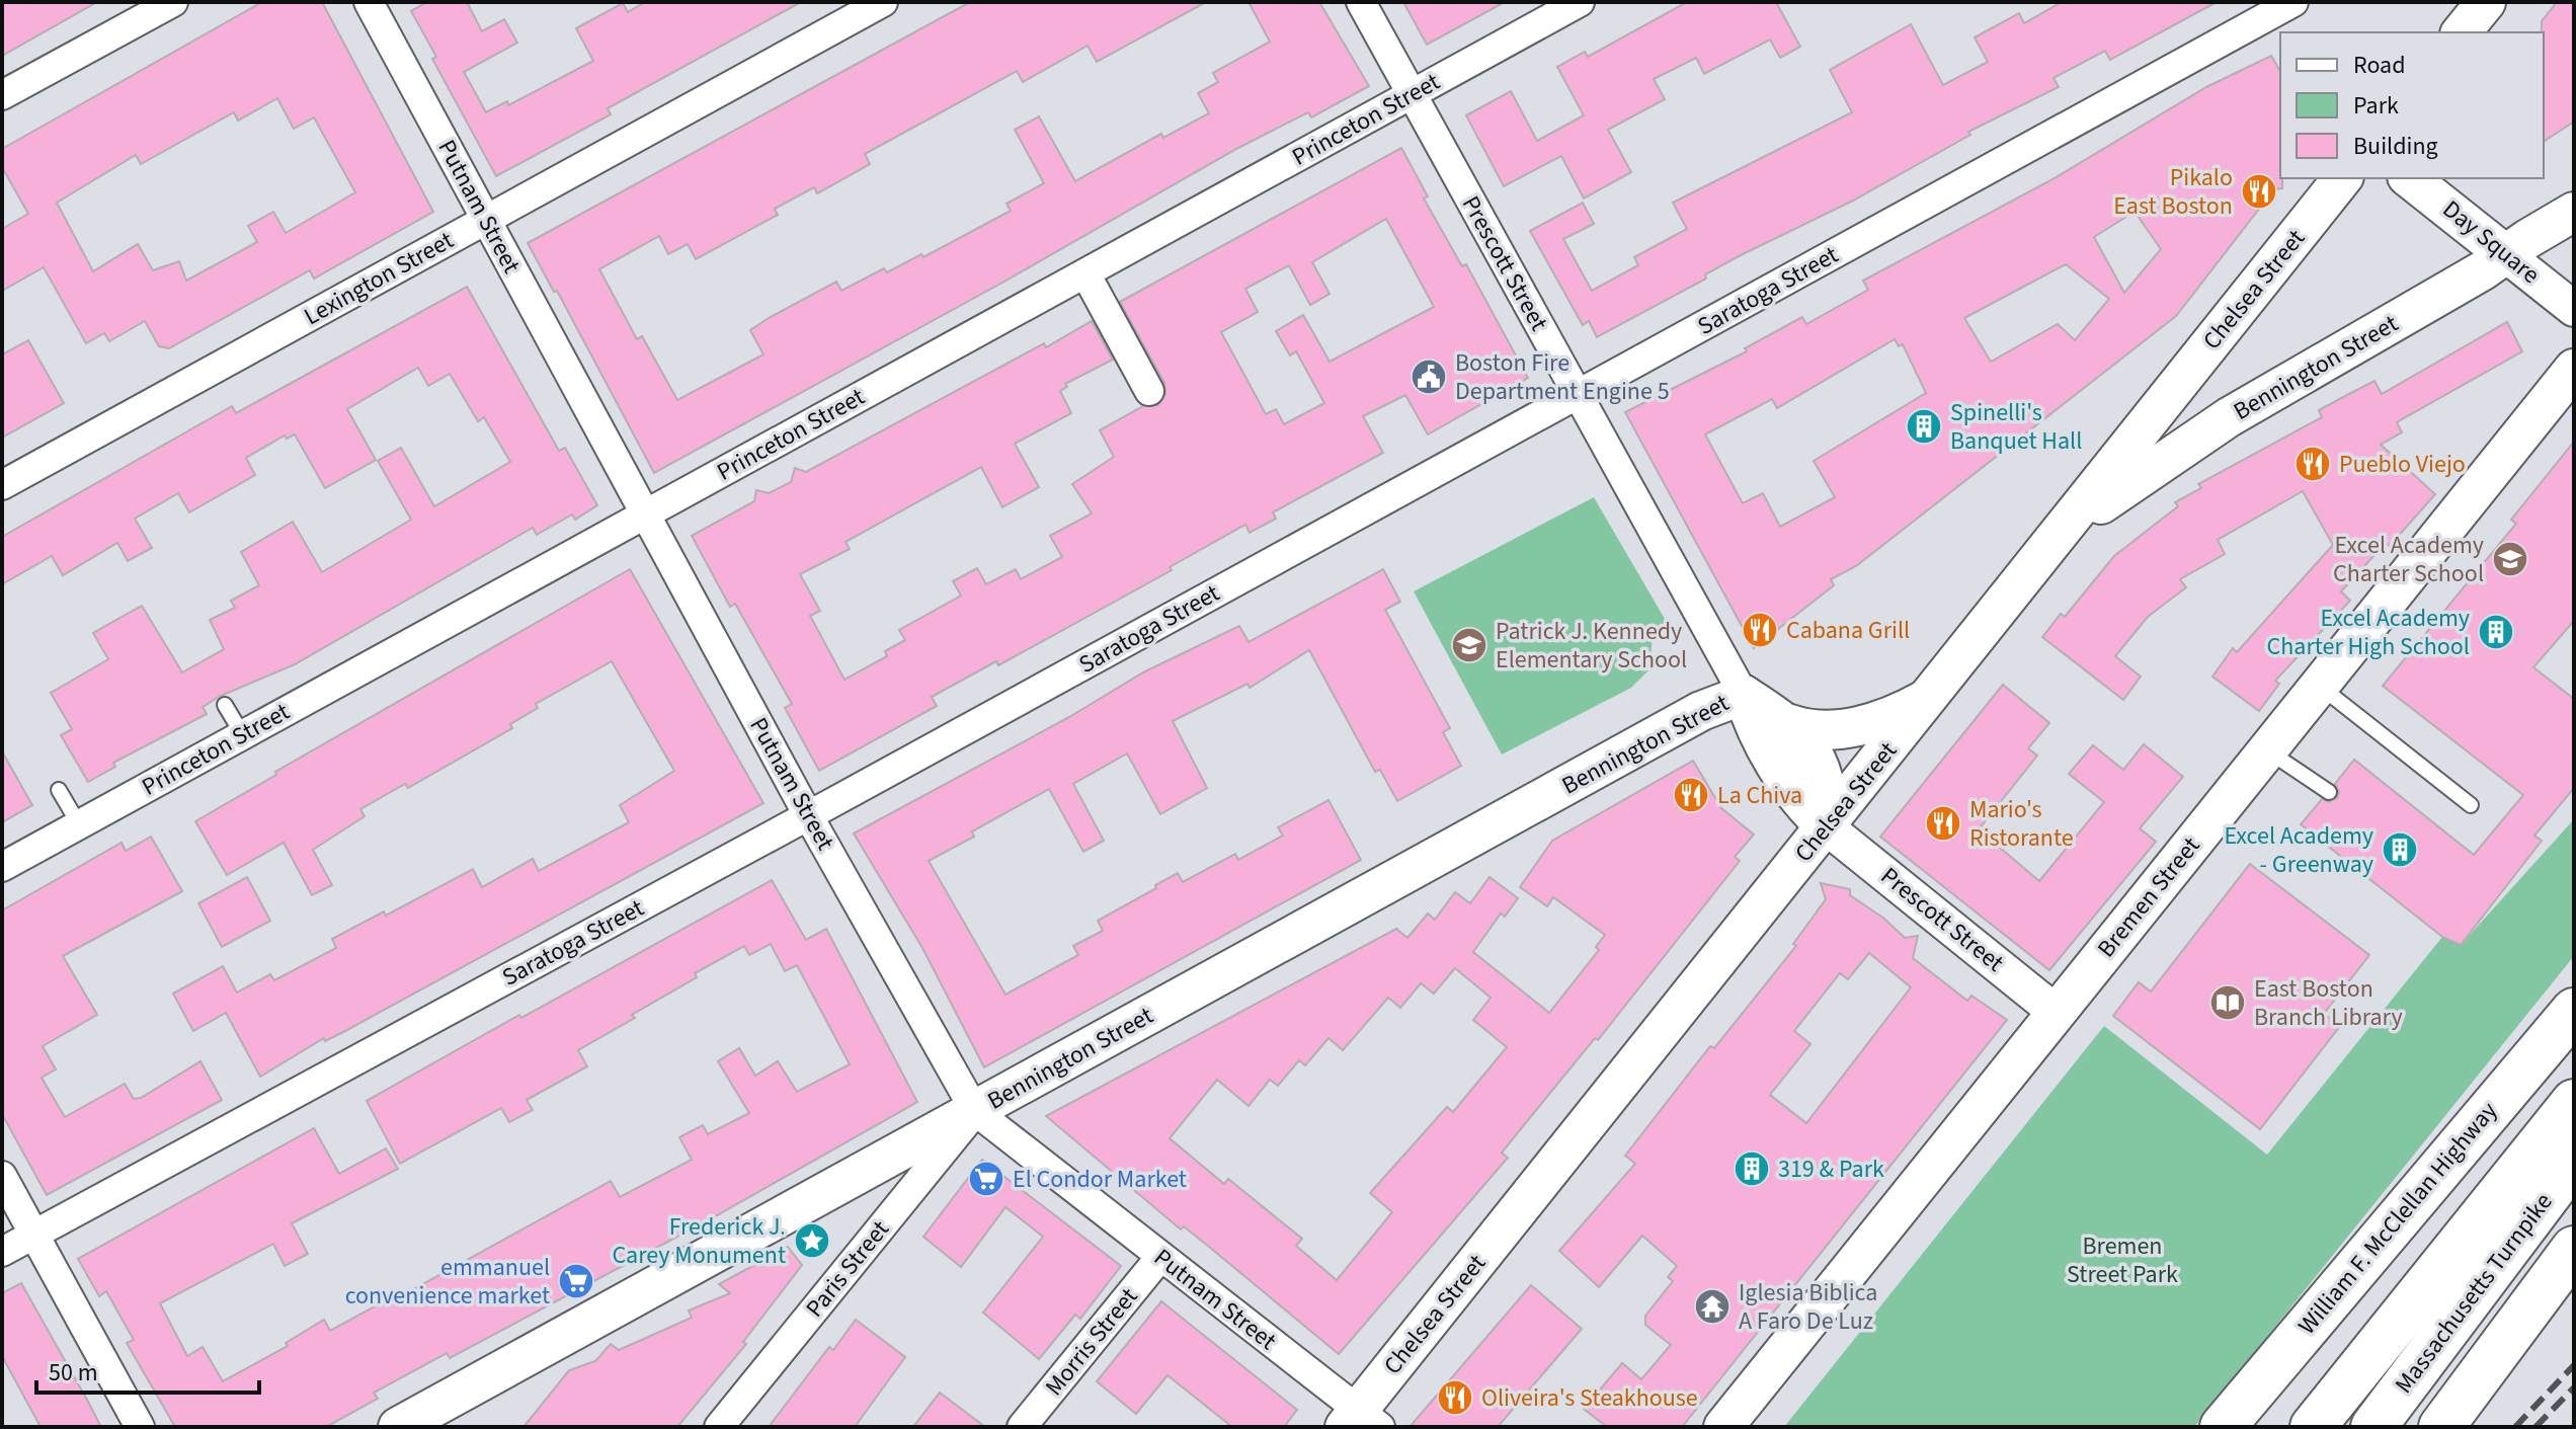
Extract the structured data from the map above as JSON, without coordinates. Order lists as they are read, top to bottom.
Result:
{
  "streets": {
    "highway": ["William F. McClellan Highway", "Massachusetts Turnpike"],
    "main road": [
      "Day Square",
      "Prescott Street",
      "Chelsea Street",
      "Bennington Street",
      "Bremen Street"
    ],
    "street": [
      "Princeton Street",
      "Putnam Street",
      "Lexington Street",
      "Saratoga Street",
      "Paris Street",
      "Morris Street"
    ]
  },
  "crossings": [
    ["Princeton Street", "Putnam Street"],
    ["Princeton Street", "Prescott Street"],
    ["Putnam Street", "Lexington Street"],
    ["Putnam Street", "Chelsea Street"],
    ["Putnam Street", "Saratoga Street"],
    ["Putnam Street", "Bennington Street"],
    ["Putnam Street", "Paris Street"],
    ["Putnam Street", "Morris Street"],
    ["Day Square", "Bennington Street"],
    ["Prescott Street", "Chelsea Street"],
    ["Prescott Street", "Saratoga Street"],
    ["Prescott Street", "Bennington Street"],
    ["Prescott Street", "Bremen Street"],
    ["Chelsea Street", "Bennington Street"],
    ["Bennington Street", "Paris Street"]
  ],
  "parks": ["Bremen Street Park"],
  "places": {
    "restaurant": [
      "Pikalo East Boston",
      "Pueblo Viejo",
      "Cabana Grill",
      "La Chiva",
      "Mario's Ristorante",
      "Oliveira's Steakhouse"
    ],
    "public building": ["Boston Fire Department Engine 5"],
    "building": [
      "Spinelli's Banquet Hall",
      "Excel Academy Charter High School",
      "Excel Academy - Greenway",
      "319 & Park"
    ],
    "school or university": ["Excel Academy Charter School", "Patrick J. Kennedy Elementary School"],
    "library": ["East Boston Branch Library"],
    "supermarket": ["El Condor Market", "emmanuel convenience market"],
    "place": ["Frederick J. Carey Monument"],
    "temple": ["Iglesia Biblica A Faro De Luz"]
  },
  "legend": ["Road", "Park", "Building"],
  "scale_bar": "50 m"
}
